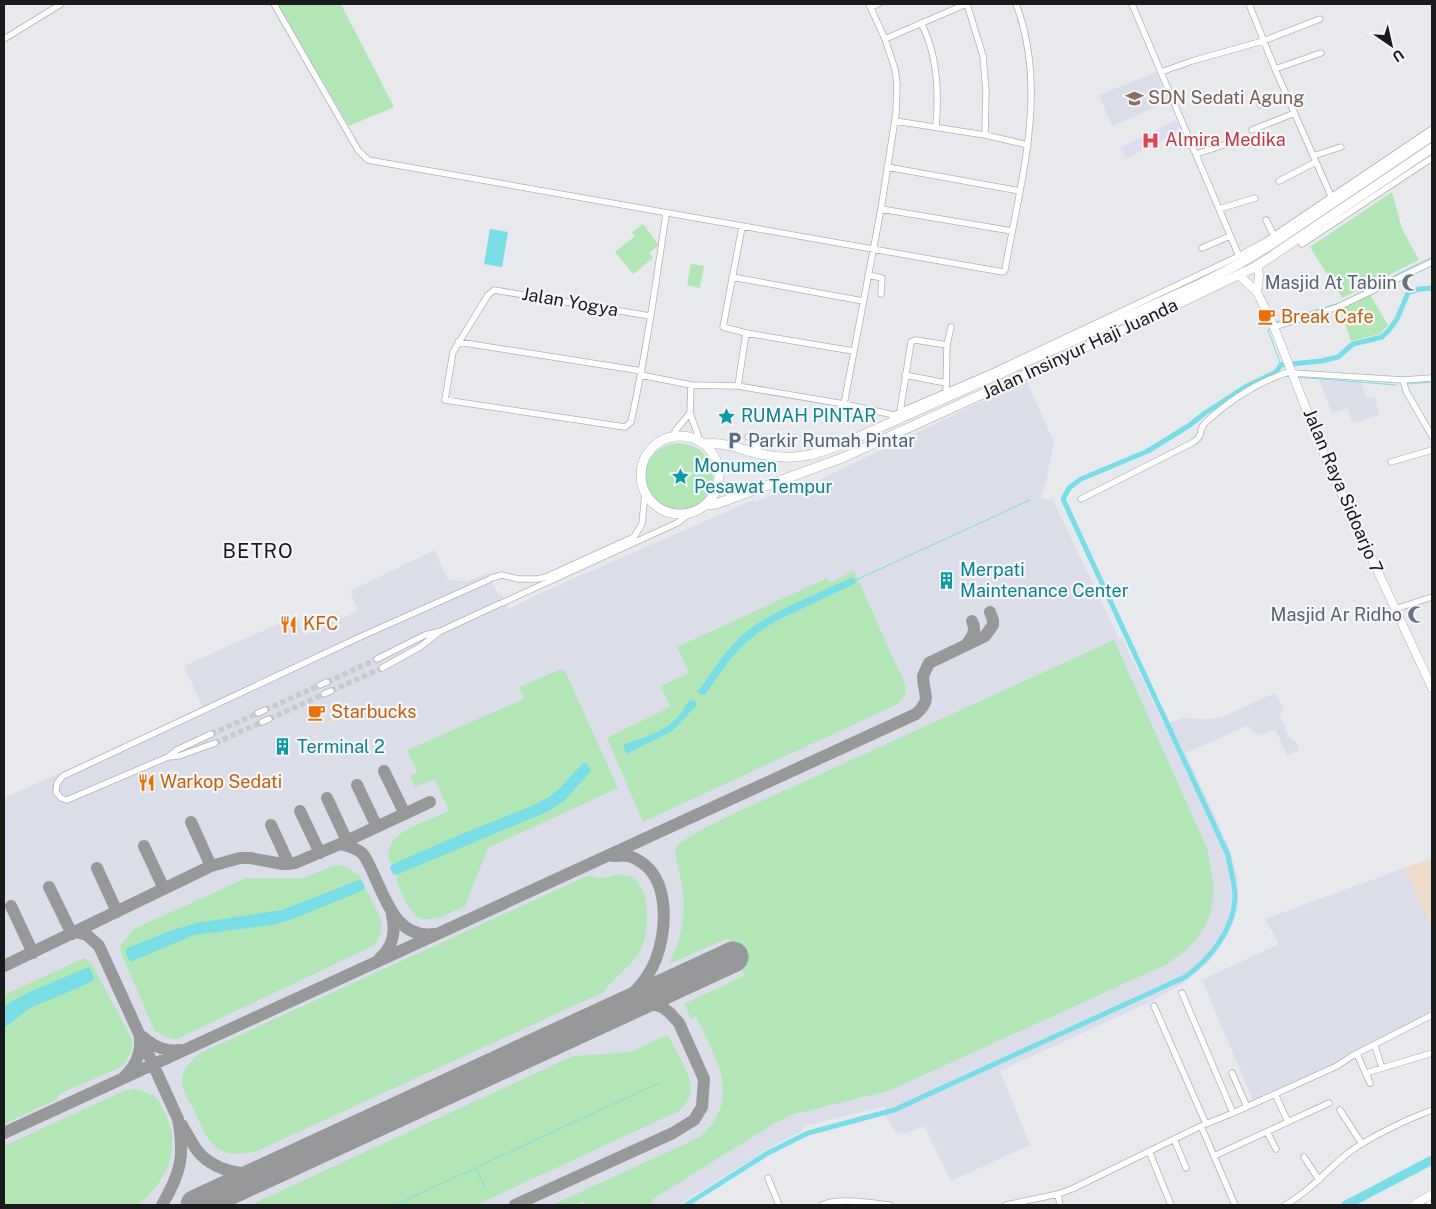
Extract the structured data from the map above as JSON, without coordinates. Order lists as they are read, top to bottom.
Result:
{
  "streets": {
    "highway": ["Jalan Insinyur Haji Juanda"],
    "main road": ["Jalan Raya Sidoarjo 7"],
    "street": ["Jalan Yogya"]
  },
  "crossings": [
    ["Jalan Insinyur Haji Juanda", "Jalan Raya Sidoarjo 7"]
  ],
  "districts": ["BETRO"],
  "places": {
    "school or university": ["SDN Sedati Agung"],
    "hospital": ["Almira Medika"],
    "mosque": ["Masjid At Tabiin", "Masjid Ar Ridho"],
    "cafe": ["Break Cafe", "Starbucks"],
    "place": ["RUMAH PINTAR", "Monumen Pesawat Tempur"],
    "parking": ["Parkir Rumah Pintar"],
    "building": ["Merpati Maintenance Center", "Terminal 2"],
    "restaurant": ["KFC", "Warkop Sedati"]
  },
  "north": "bottom right"
}
